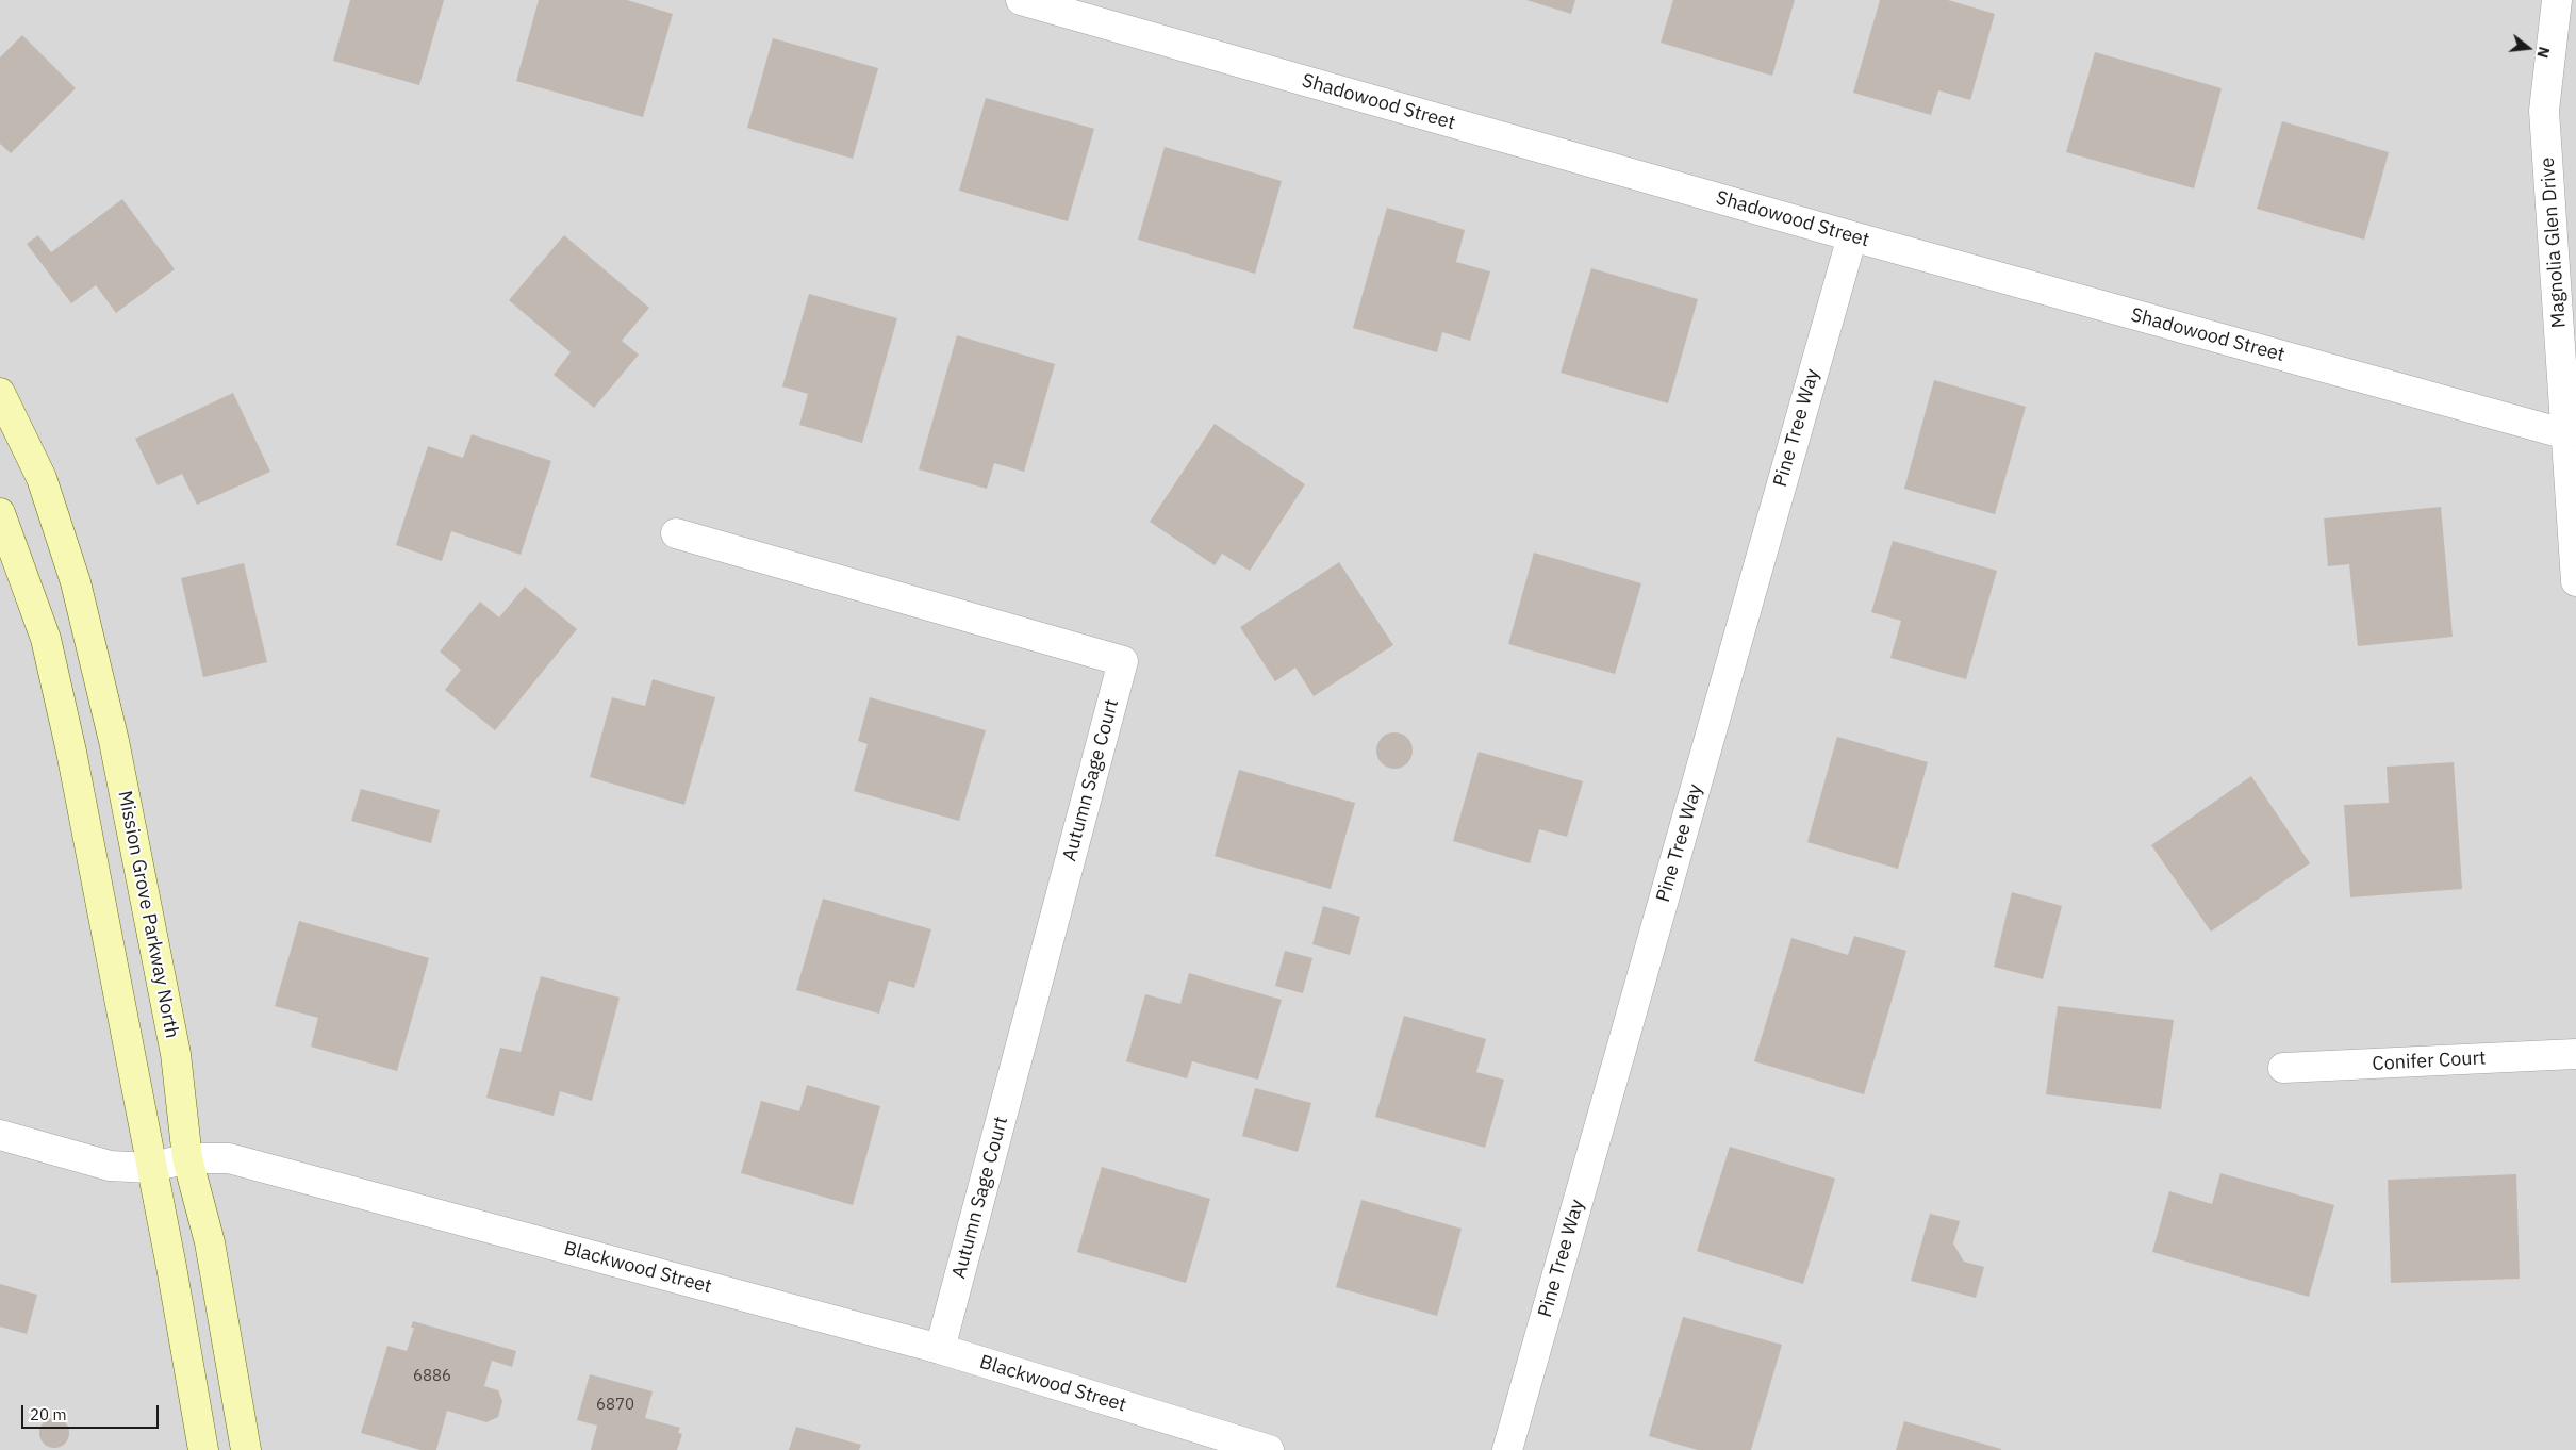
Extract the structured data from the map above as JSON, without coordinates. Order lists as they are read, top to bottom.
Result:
{
  "streets": {
    "street": [
      "Shadowood Street",
      "Magnolia Glen Drive",
      "Pine Tree Way",
      "Autumn Sage Court",
      "Mission Grove Parkway North",
      "Conifer Court",
      "Blackwood Street"
    ]
  },
  "crossings": [
    ["Shadowood Street", "Magnolia Glen Drive"],
    ["Shadowood Street", "Pine Tree Way"],
    ["Autumn Sage Court", "Blackwood Street"],
    ["Mission Grove Parkway North", "Blackwood Street"]
  ],
  "house_numbers": ["6886", "6870"],
  "scale_bar": "20 m",
  "north": "right"
}
